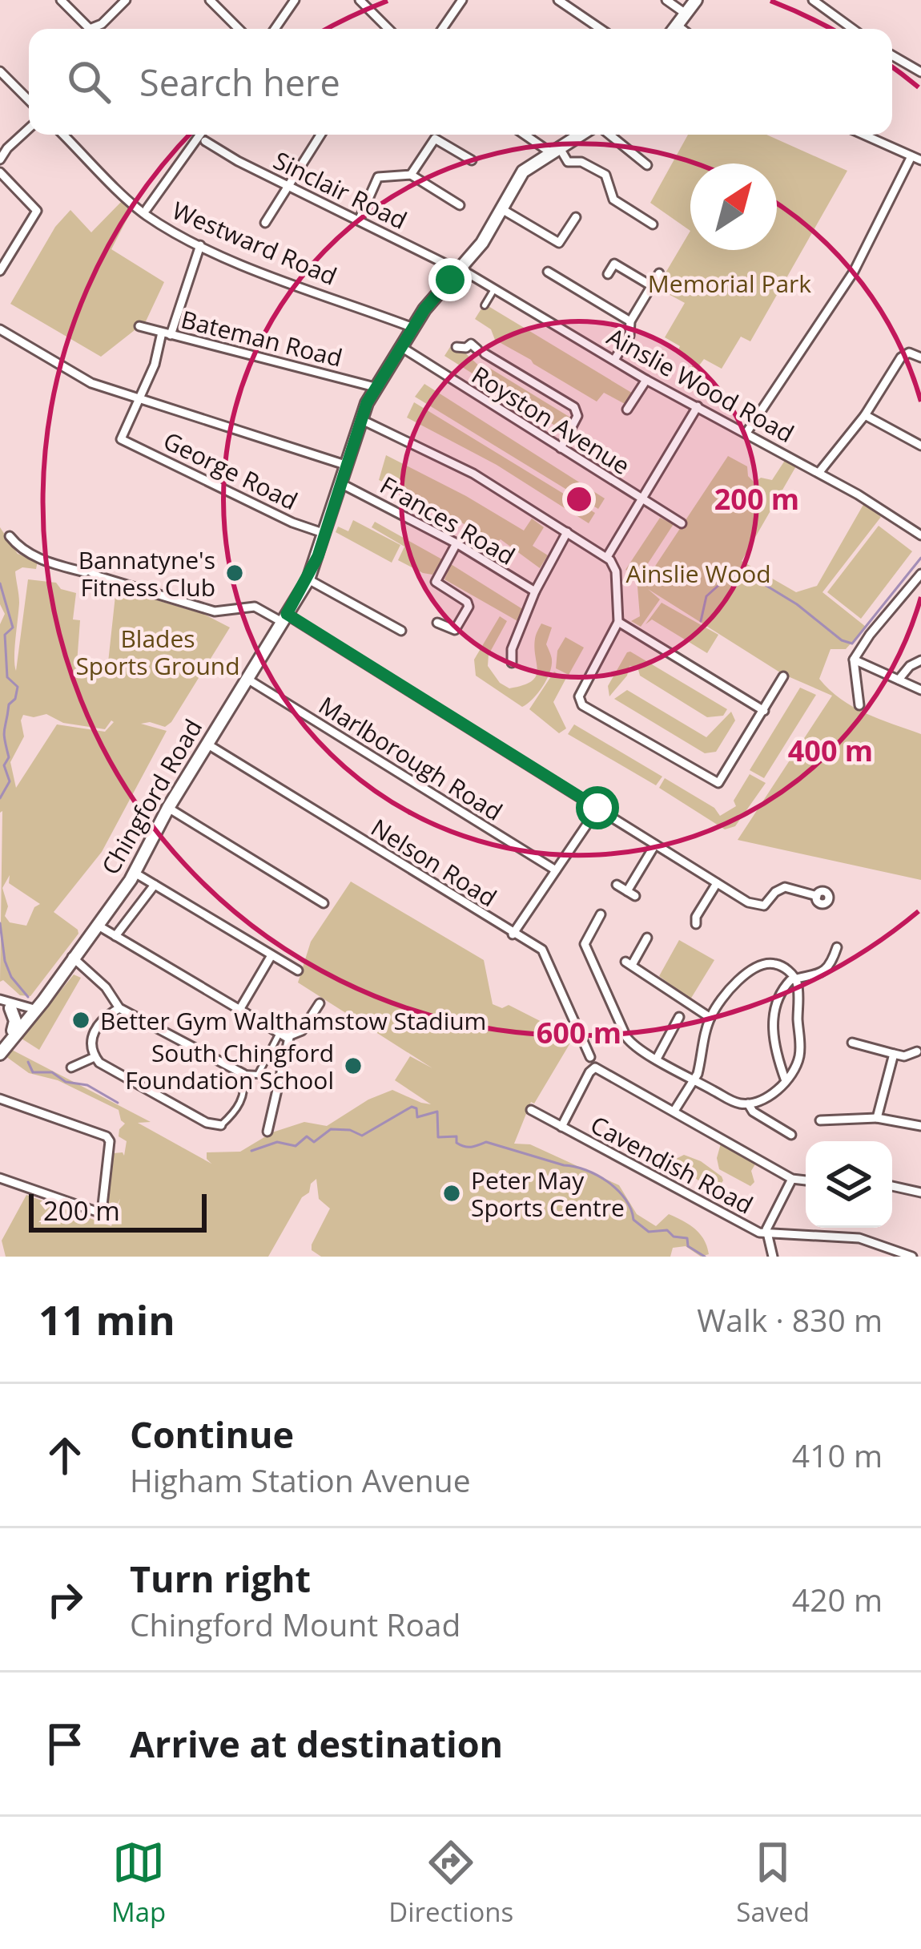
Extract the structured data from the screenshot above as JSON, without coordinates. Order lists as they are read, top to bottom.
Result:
{
  "streets": {
    "main road": ["Chingford Road"],
    "street": [
      "Sinclair Road",
      "Westward Road",
      "Bateman Road",
      "Ainslie Wood Road",
      "Royston Avenue",
      "George Road",
      "Frances Road",
      "Marlborough Road",
      "Nelson Road",
      "Cavendish Road"
    ]
  },
  "crossings": [
    ["Sinclair Road", "Ainslie Wood Road"],
    ["Sinclair Road", "Chingford Road"],
    ["Westward Road", "Chingford Road"],
    ["Bateman Road", "Chingford Road"],
    ["Ainslie Wood Road", "Chingford Road"],
    ["Royston Avenue", "Chingford Road"],
    ["George Road", "Chingford Road"],
    ["Frances Road", "Chingford Road"],
    ["Marlborough Road", "Chingford Road"],
    ["Chingford Road", "Nelson Road"]
  ],
  "parks": ["Memorial Park", "Ainslie Wood", "Blades Sports Ground"],
  "places": [
    "Bannatyne's Fitness Club",
    "Better Gym Walthamstow Stadium",
    "South Chingford Foundation School",
    "Peter May Sports Centre"
  ],
  "scale_bar": "200 m",
  "north": "top right",
  "page": {
    "search": "Search here",
    "scale": "200 m",
    "heading": ["11 min", "Walk · 830 m"],
    "list": [
      ["Continue", "Higham Station Avenue", "410 m"],
      ["Turn right", "Chingford Mount Road", "420 m"],
      "Arrive at destination"
    ],
    "nav": ["Map", "Directions", "Saved"]
  },
  "rings": ["200 m", "400 m", "600 m"]
}
